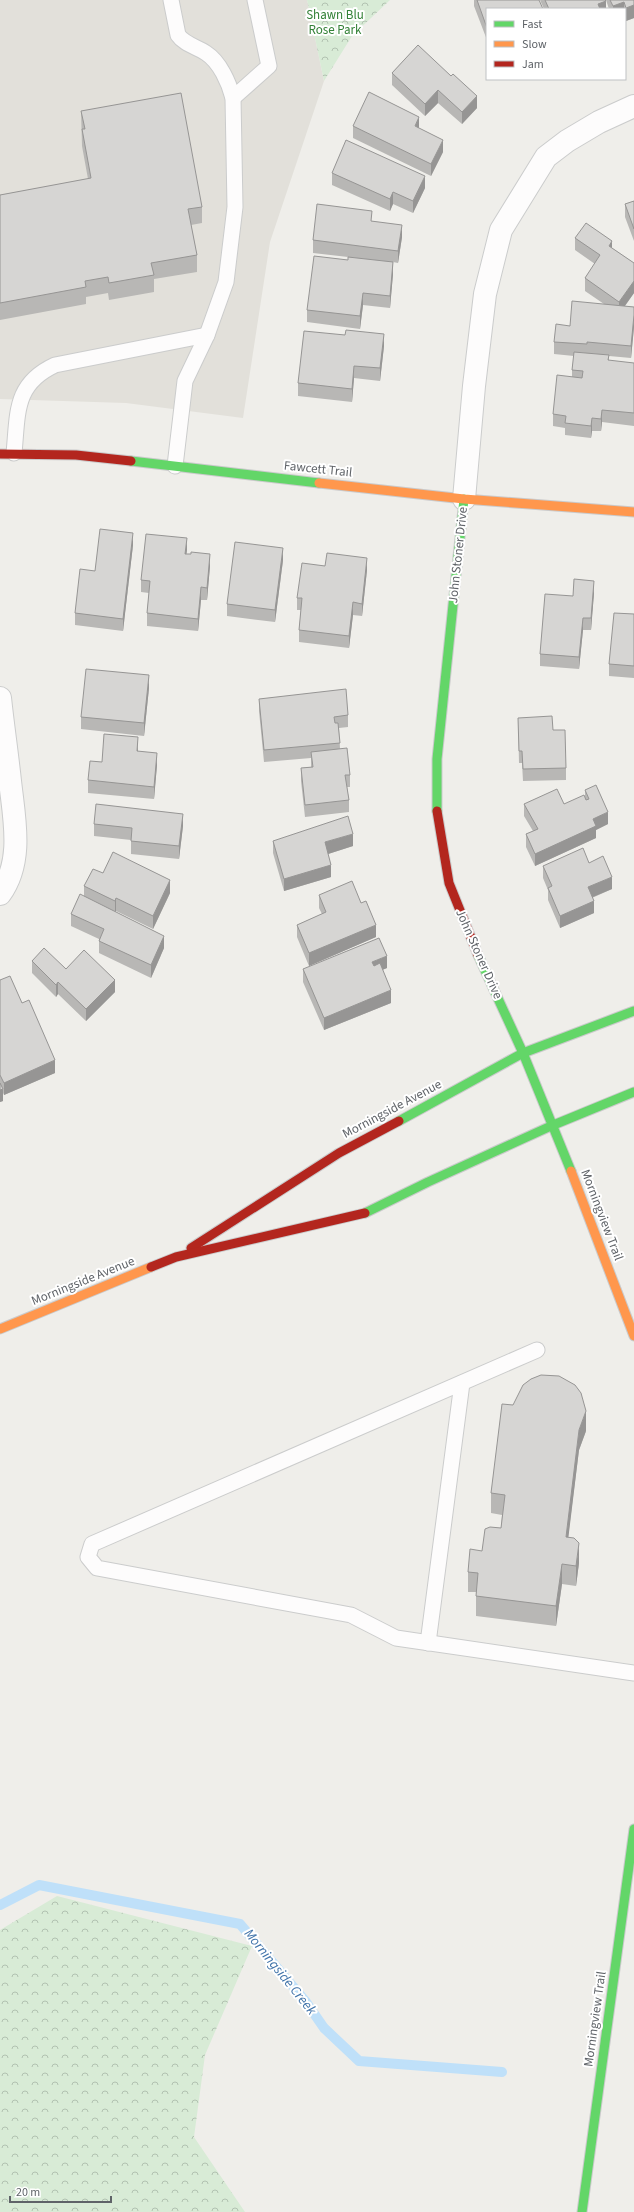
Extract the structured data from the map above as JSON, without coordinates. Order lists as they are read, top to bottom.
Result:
{
  "streets": {
    "street": [
      "Fawcett Trail",
      "John Stoner Drive",
      "Morningside Avenue",
      "Morningview Trail"
    ]
  },
  "crossings": [
    ["Fawcett Trail", "John Stoner Drive"],
    ["John Stoner Drive", "Morningside Avenue"],
    ["John Stoner Drive", "Morningview Trail"],
    ["Morningside Avenue", "Morningview Trail"]
  ],
  "water": ["Morningside Creek"],
  "parks": ["Shawn Blu Rose Park"],
  "legend": ["Fast", "Slow", "Jam"],
  "scale_bar": "20 m"
}
